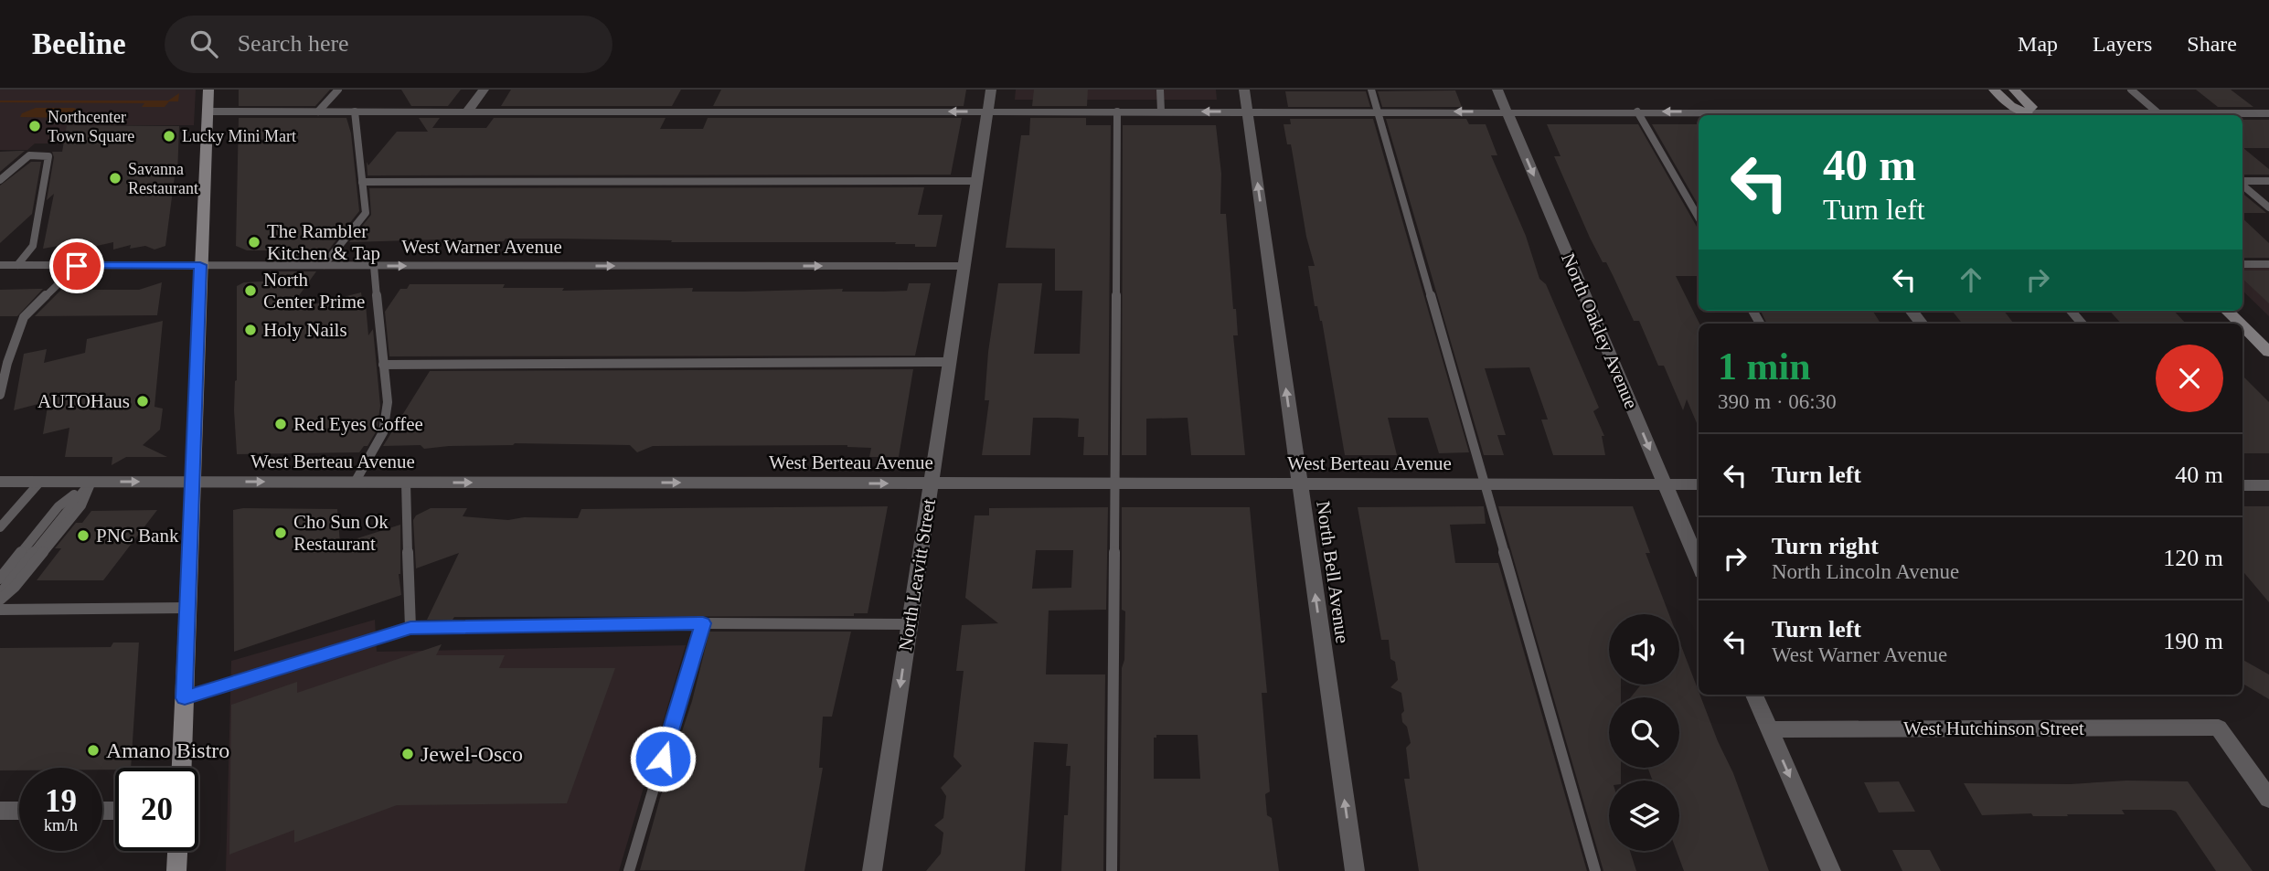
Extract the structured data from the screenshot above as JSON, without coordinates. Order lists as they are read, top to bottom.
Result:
{
  "streets": {
    "street": [
      "West Warner Avenue",
      "North Oakley Avenue",
      "West Berteau Avenue",
      "North Bell Avenue",
      "North Leavitt Street",
      "West Hutchinson Street"
    ]
  },
  "crossings": [
    ["West Warner Avenue", "North Leavitt Street"],
    ["North Oakley Avenue", "West Berteau Avenue"],
    ["West Berteau Avenue", "North Bell Avenue"],
    ["West Berteau Avenue", "North Leavitt Street"]
  ],
  "one_way": [
    "West Warner Avenue",
    "North Oakley Avenue",
    "West Berteau Avenue",
    "North Bell Avenue"
  ],
  "places": [
    "Northcenter Town Square",
    "Lucky Mini Mart",
    "Savanna Restaurant",
    "The Rambler Kitchen & Tap",
    "North Center Prime",
    "Holy Nails",
    "AUTOHaus",
    "Red Eyes Coffee",
    "Cho Sun Ok Restaurant",
    "PNC Bank",
    "Amano Bistro",
    "Jewel-Osco"
  ],
  "page": {
    "header": "Beeline",
    "search": "Search here",
    "nav": ["Map", "Layers", "Share"],
    "turn": ["40 m", "Turn left"],
    "heading": ["1 min", "390 m · 06:30"],
    "list": [
      {
        "name": "Turn left",
        "value": "40 m"
      },
      {
        "name": "Turn right",
        "note": "North Lincoln Avenue",
        "value": "120 m"
      },
      {
        "name": "Turn left",
        "note": "West Warner Avenue",
        "value": "190 m"
      }
    ],
    "speed": "19 km/h",
    "limit": "20"
  }
}
